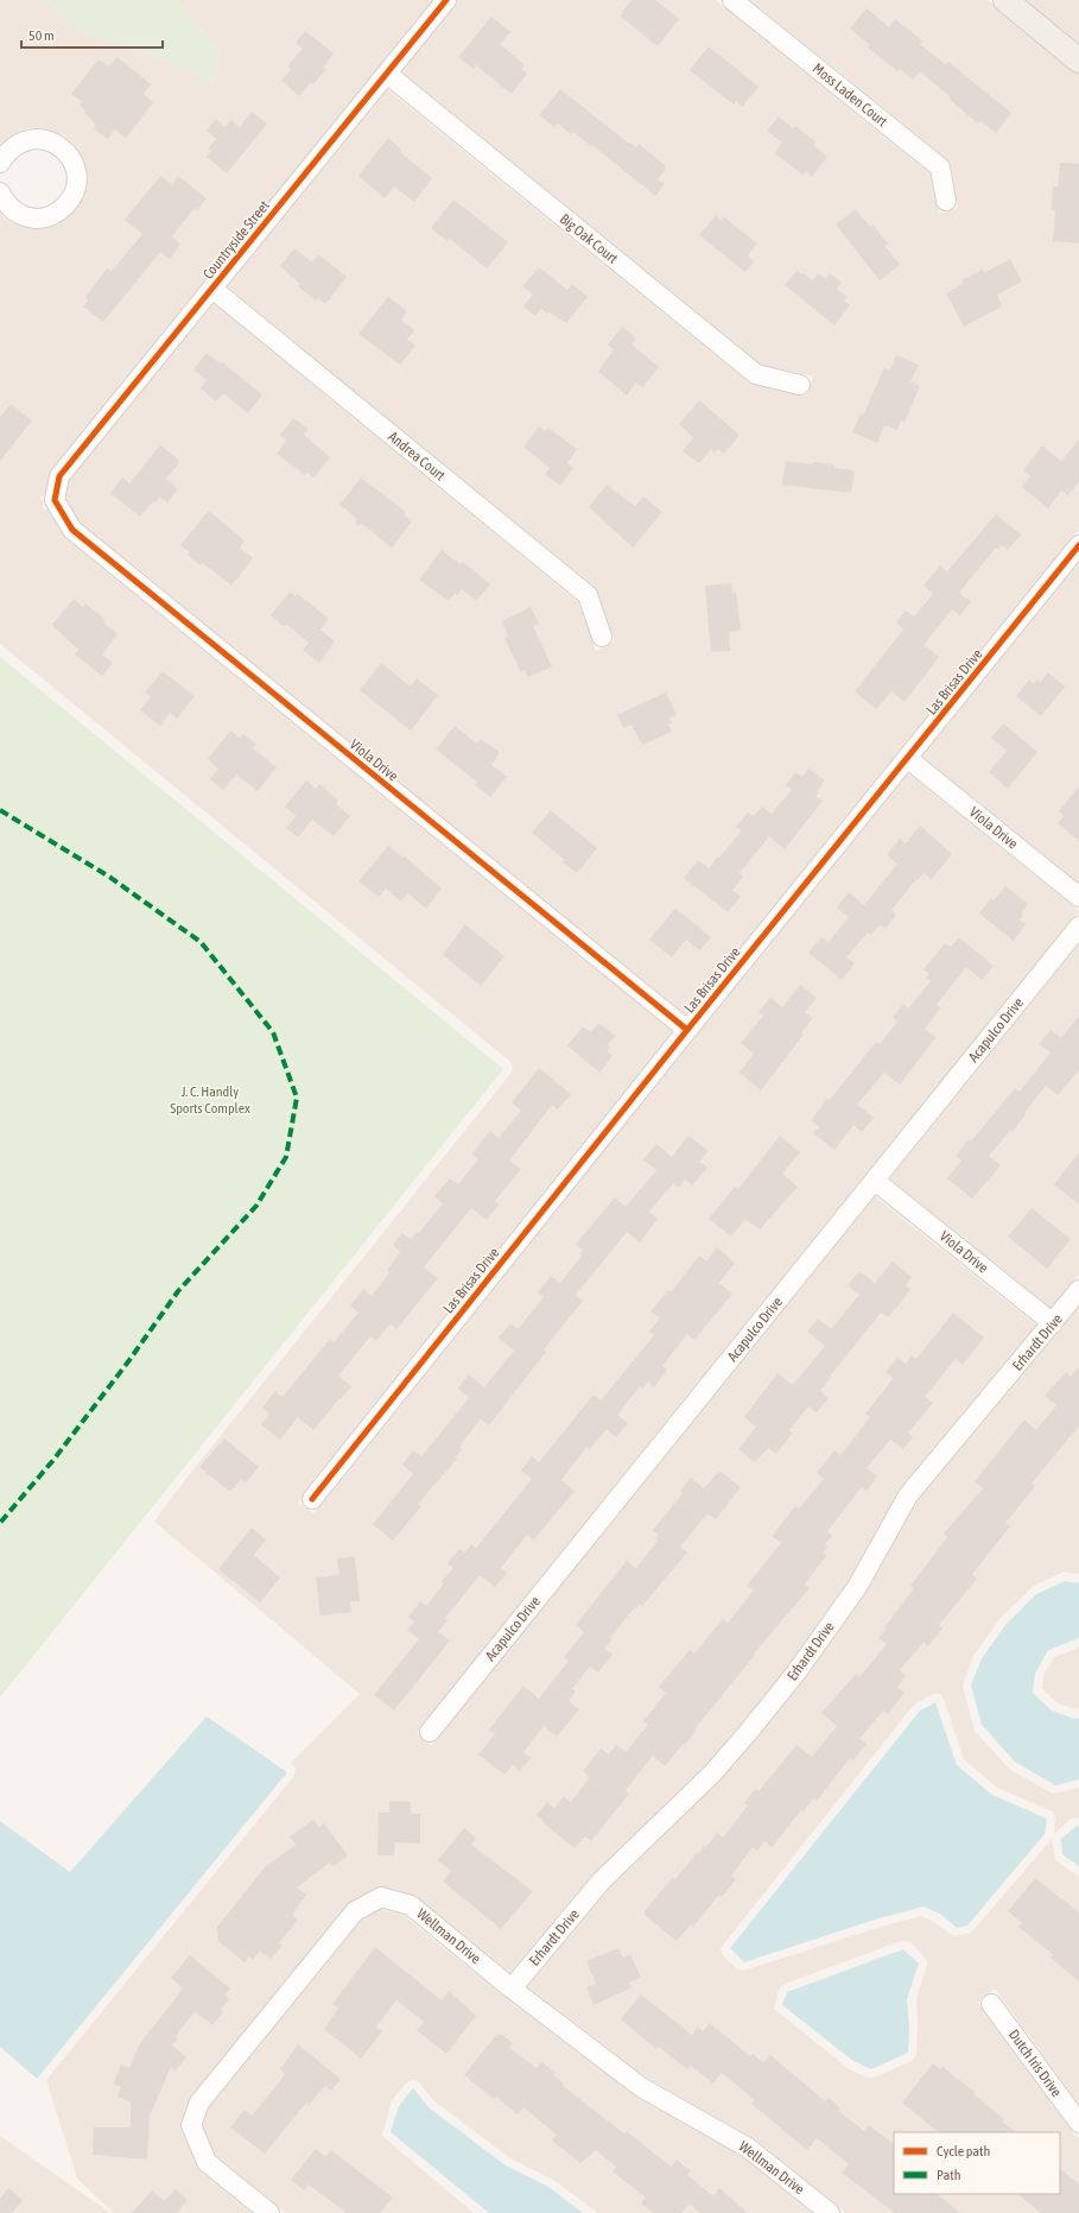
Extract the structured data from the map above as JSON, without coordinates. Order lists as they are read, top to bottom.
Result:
{
  "streets": {
    "street": [
      "Moss Laden Court",
      "Big Oak Court",
      "Countryside Street",
      "Andrea Court",
      "Las Brisas Drive",
      "Viola Drive",
      "Acapulco Drive",
      "Erhardt Drive",
      "Wellman Drive",
      "Dutch Iris Drive"
    ]
  },
  "crossings": [
    ["Big Oak Court", "Countryside Street"],
    ["Countryside Street", "Andrea Court"],
    ["Countryside Street", "Viola Drive"],
    ["Las Brisas Drive", "Viola Drive"],
    ["Viola Drive", "Acapulco Drive"],
    ["Viola Drive", "Erhardt Drive"],
    ["Erhardt Drive", "Wellman Drive"]
  ],
  "parks": ["J. C. Handly Sports Complex"],
  "legend": ["Cycle path", "Path"],
  "scale_bar": "50 m"
}
